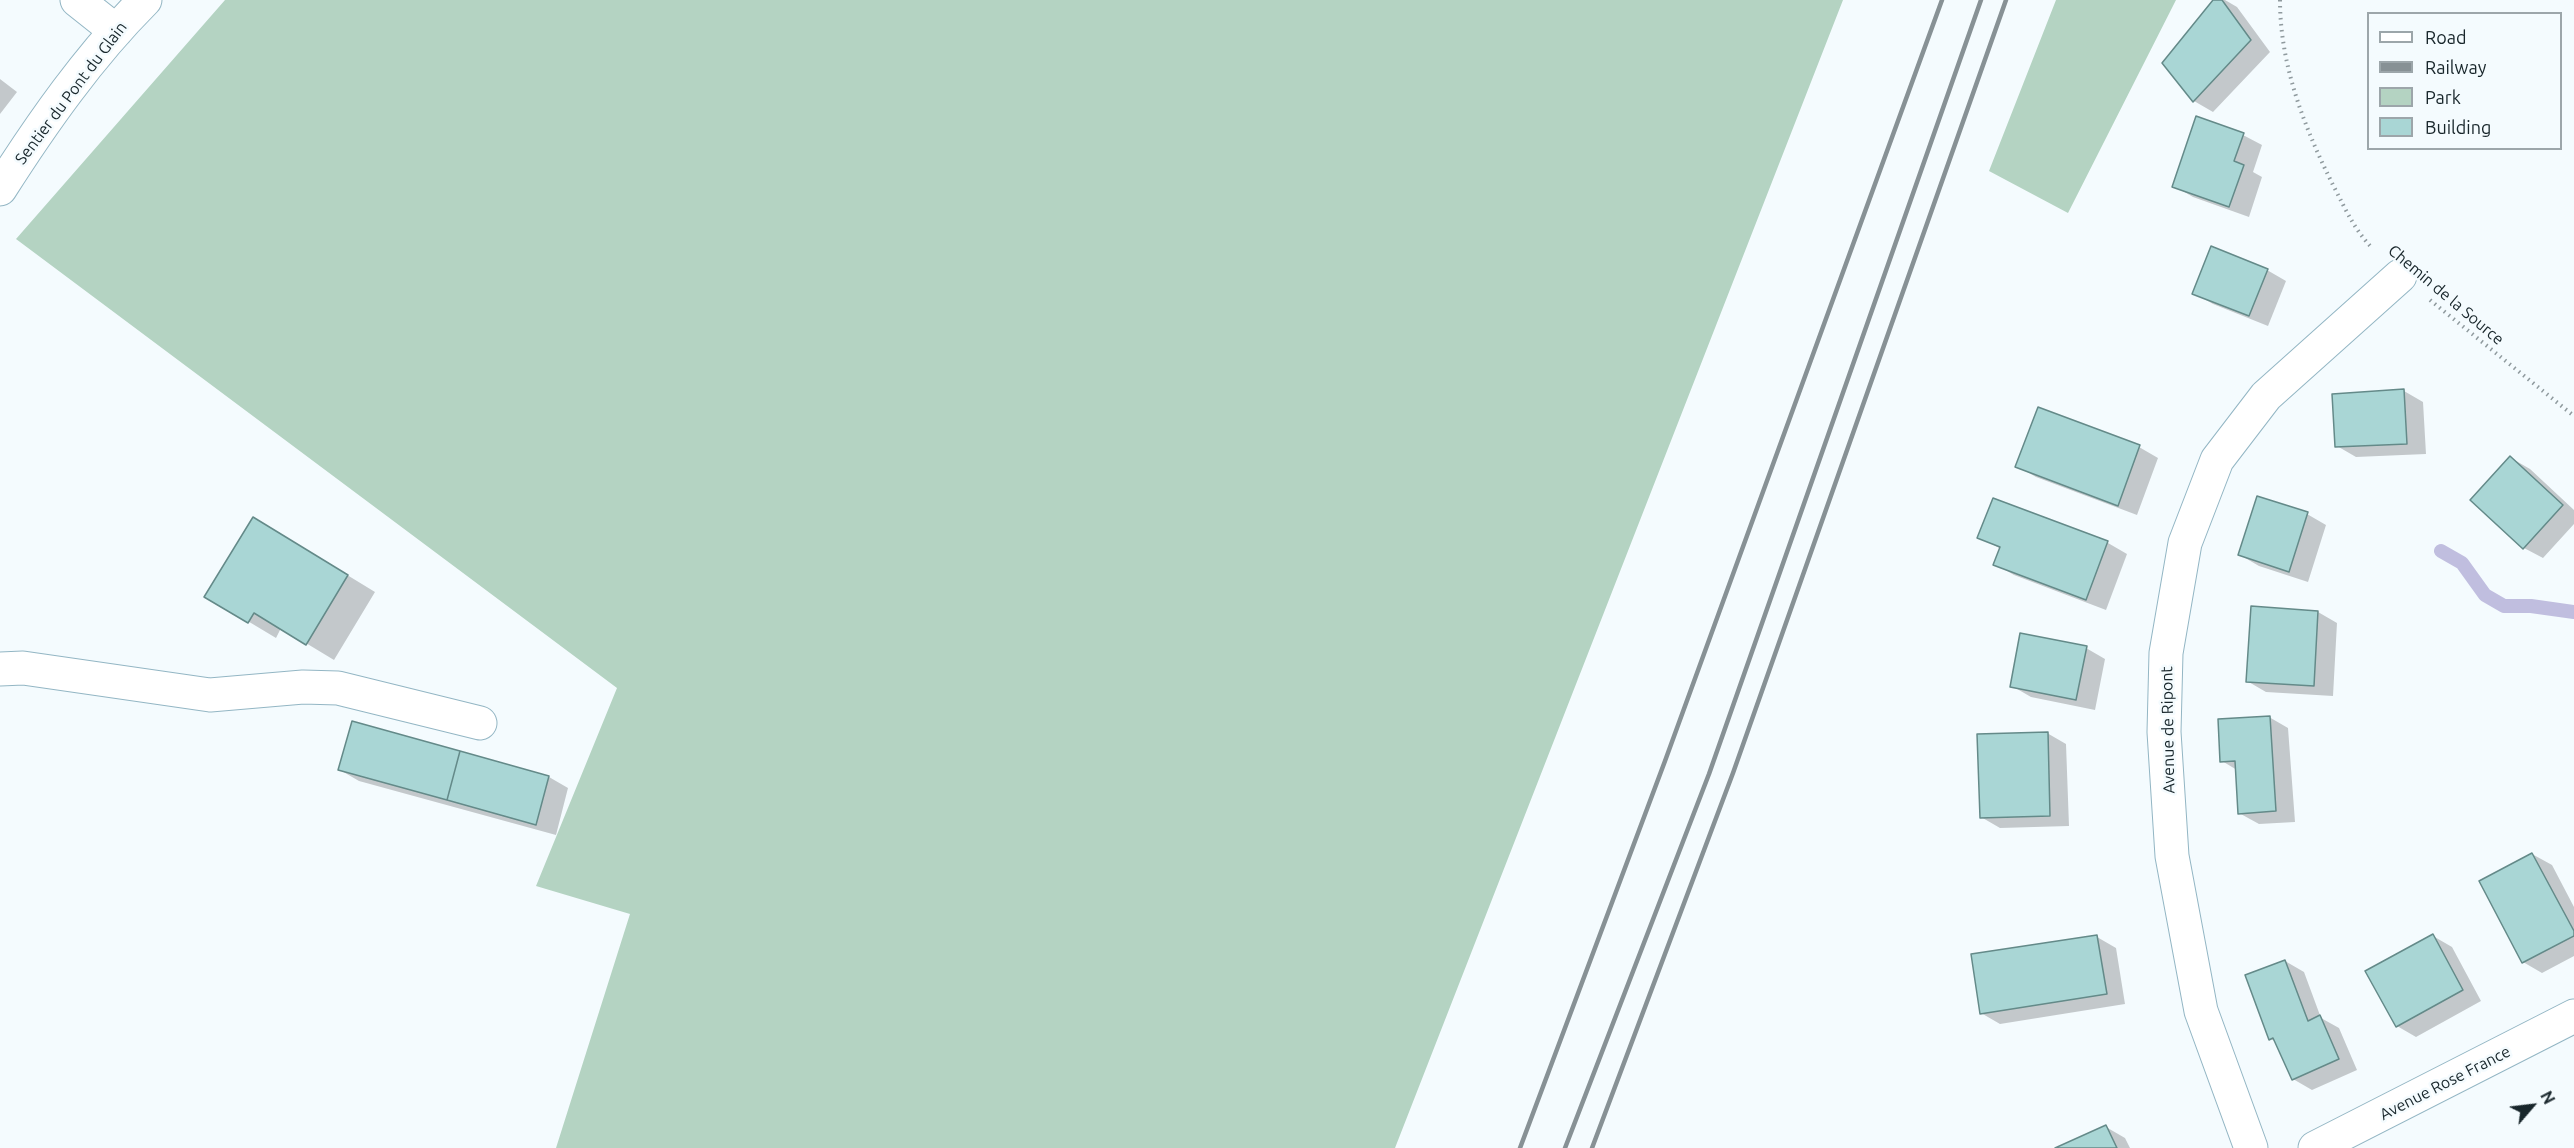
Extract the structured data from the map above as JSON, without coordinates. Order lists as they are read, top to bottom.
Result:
{
  "streets": {
    "street": ["Sentier du Pont du Glain", "Avenue de Ripont", "Avenue Rose France"],
    "path": ["Chemin de la Source"]
  },
  "crossings": [
    ["Chemin de la Source", "Avenue de Ripont"]
  ],
  "legend": [
    "Road",
    "Railway",
    "Park",
    "Building"
  ],
  "north": "top right"
}
